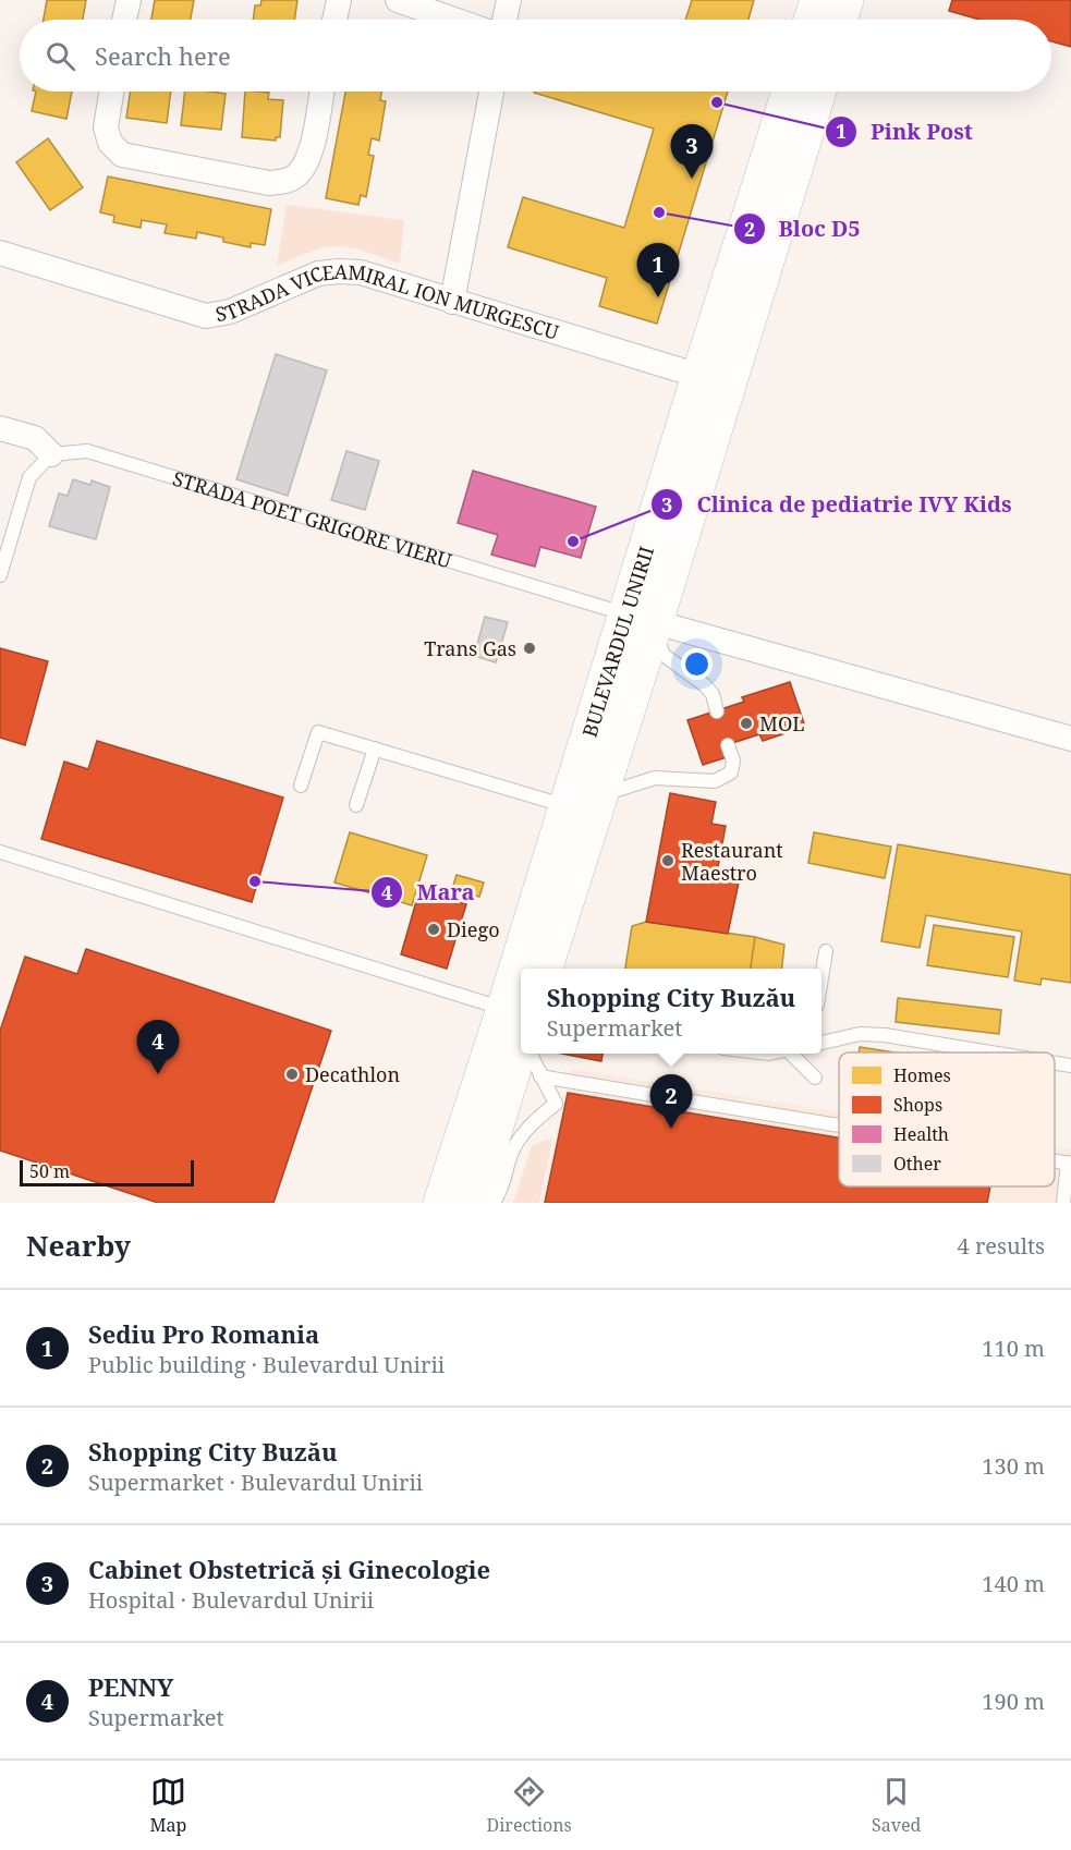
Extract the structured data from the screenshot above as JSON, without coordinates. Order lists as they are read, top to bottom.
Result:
{
  "streets": {
    "main road": ["BULEVARDUL UNIRII"],
    "street": ["STRADA VICEAMIRAL ION MURGESCU"],
    "lane": ["STRADA POET GRIGORE VIERU"]
  },
  "crossings": [
    ["STRADA VICEAMIRAL ION MURGESCU", "BULEVARDUL UNIRII"],
    ["STRADA POET GRIGORE VIERU", "BULEVARDUL UNIRII"]
  ],
  "places": [
    "Pink Post",
    "Bloc D5",
    "Clinica de pediatrie IVY Kids",
    "Trans Gas",
    "MOL",
    "Restaurant Maestro",
    "Mara",
    "Diego",
    "Decathlon"
  ],
  "legend": [
    "Homes",
    "Shops",
    "Health",
    "Other"
  ],
  "scale_bar": "50 m",
  "page": {
    "search": "Search here",
    "pins": [
      "3",
      "1",
      "4",
      "2"
    ],
    "popup": ["Shopping City Buzău", "Supermarket"],
    "scale": "50 m",
    "heading": ["Nearby", "4 results"],
    "list": [
      {
        "mark": "1",
        "name": "Sediu Pro Romania",
        "note": "Public building · Bulevardul Unirii",
        "value": "110 m"
      },
      {
        "mark": "2",
        "name": "Shopping City Buzău",
        "note": "Supermarket · Bulevardul Unirii",
        "value": "130 m"
      },
      {
        "mark": "3",
        "name": "Cabinet Obstetrică și Ginecologie",
        "note": "Hospital · Bulevardul Unirii",
        "value": "140 m"
      },
      {
        "mark": "4",
        "name": "PENNY",
        "note": "Supermarket",
        "value": "190 m"
      }
    ],
    "nav": ["Map", "Directions", "Saved"]
  }
}
